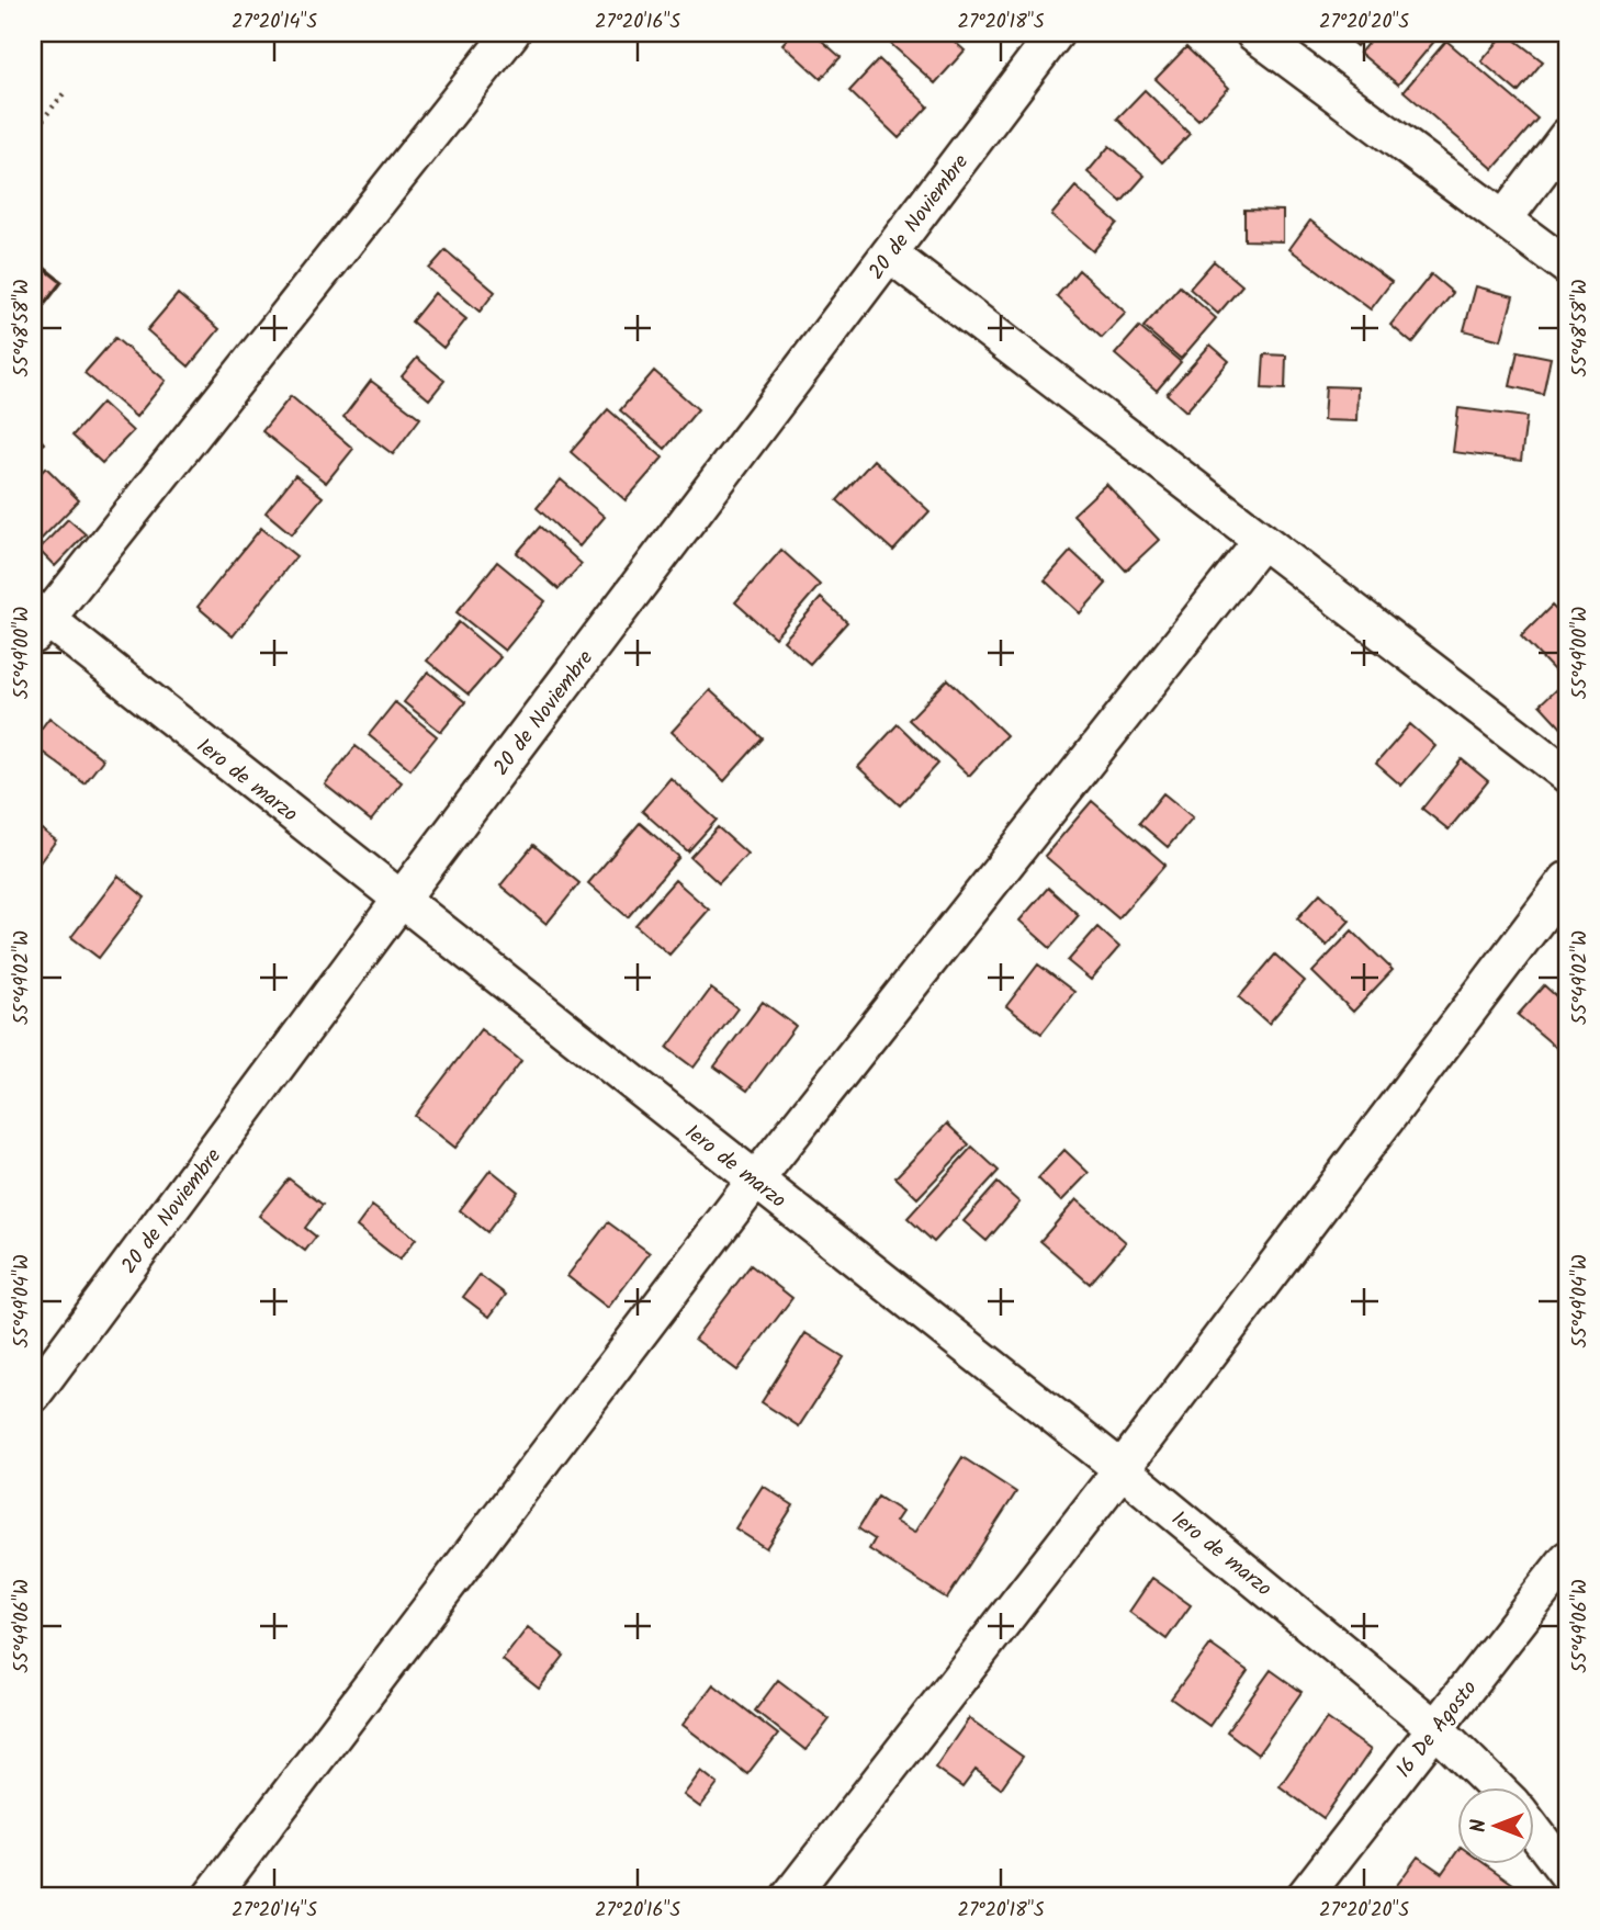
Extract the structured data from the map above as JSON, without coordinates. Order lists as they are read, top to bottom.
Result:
{
  "streets": {
    "street": ["20 de Noviembre", "1ero de marzo", "16 De Agosto"]
  },
  "crossings": [
    ["20 de Noviembre", "1ero de marzo"],
    ["1ero de marzo", "16 De Agosto"]
  ],
  "north": "left",
  "coordinates": [
    "27°20'14\"S",
    "27°20'16\"S",
    "27°20'18\"S",
    "27°20'20\"S",
    "55°48'58\"W",
    "55°49'00\"W",
    "55°49'02\"W",
    "55°49'04\"W",
    "55°49'06\"W"
  ]
}
